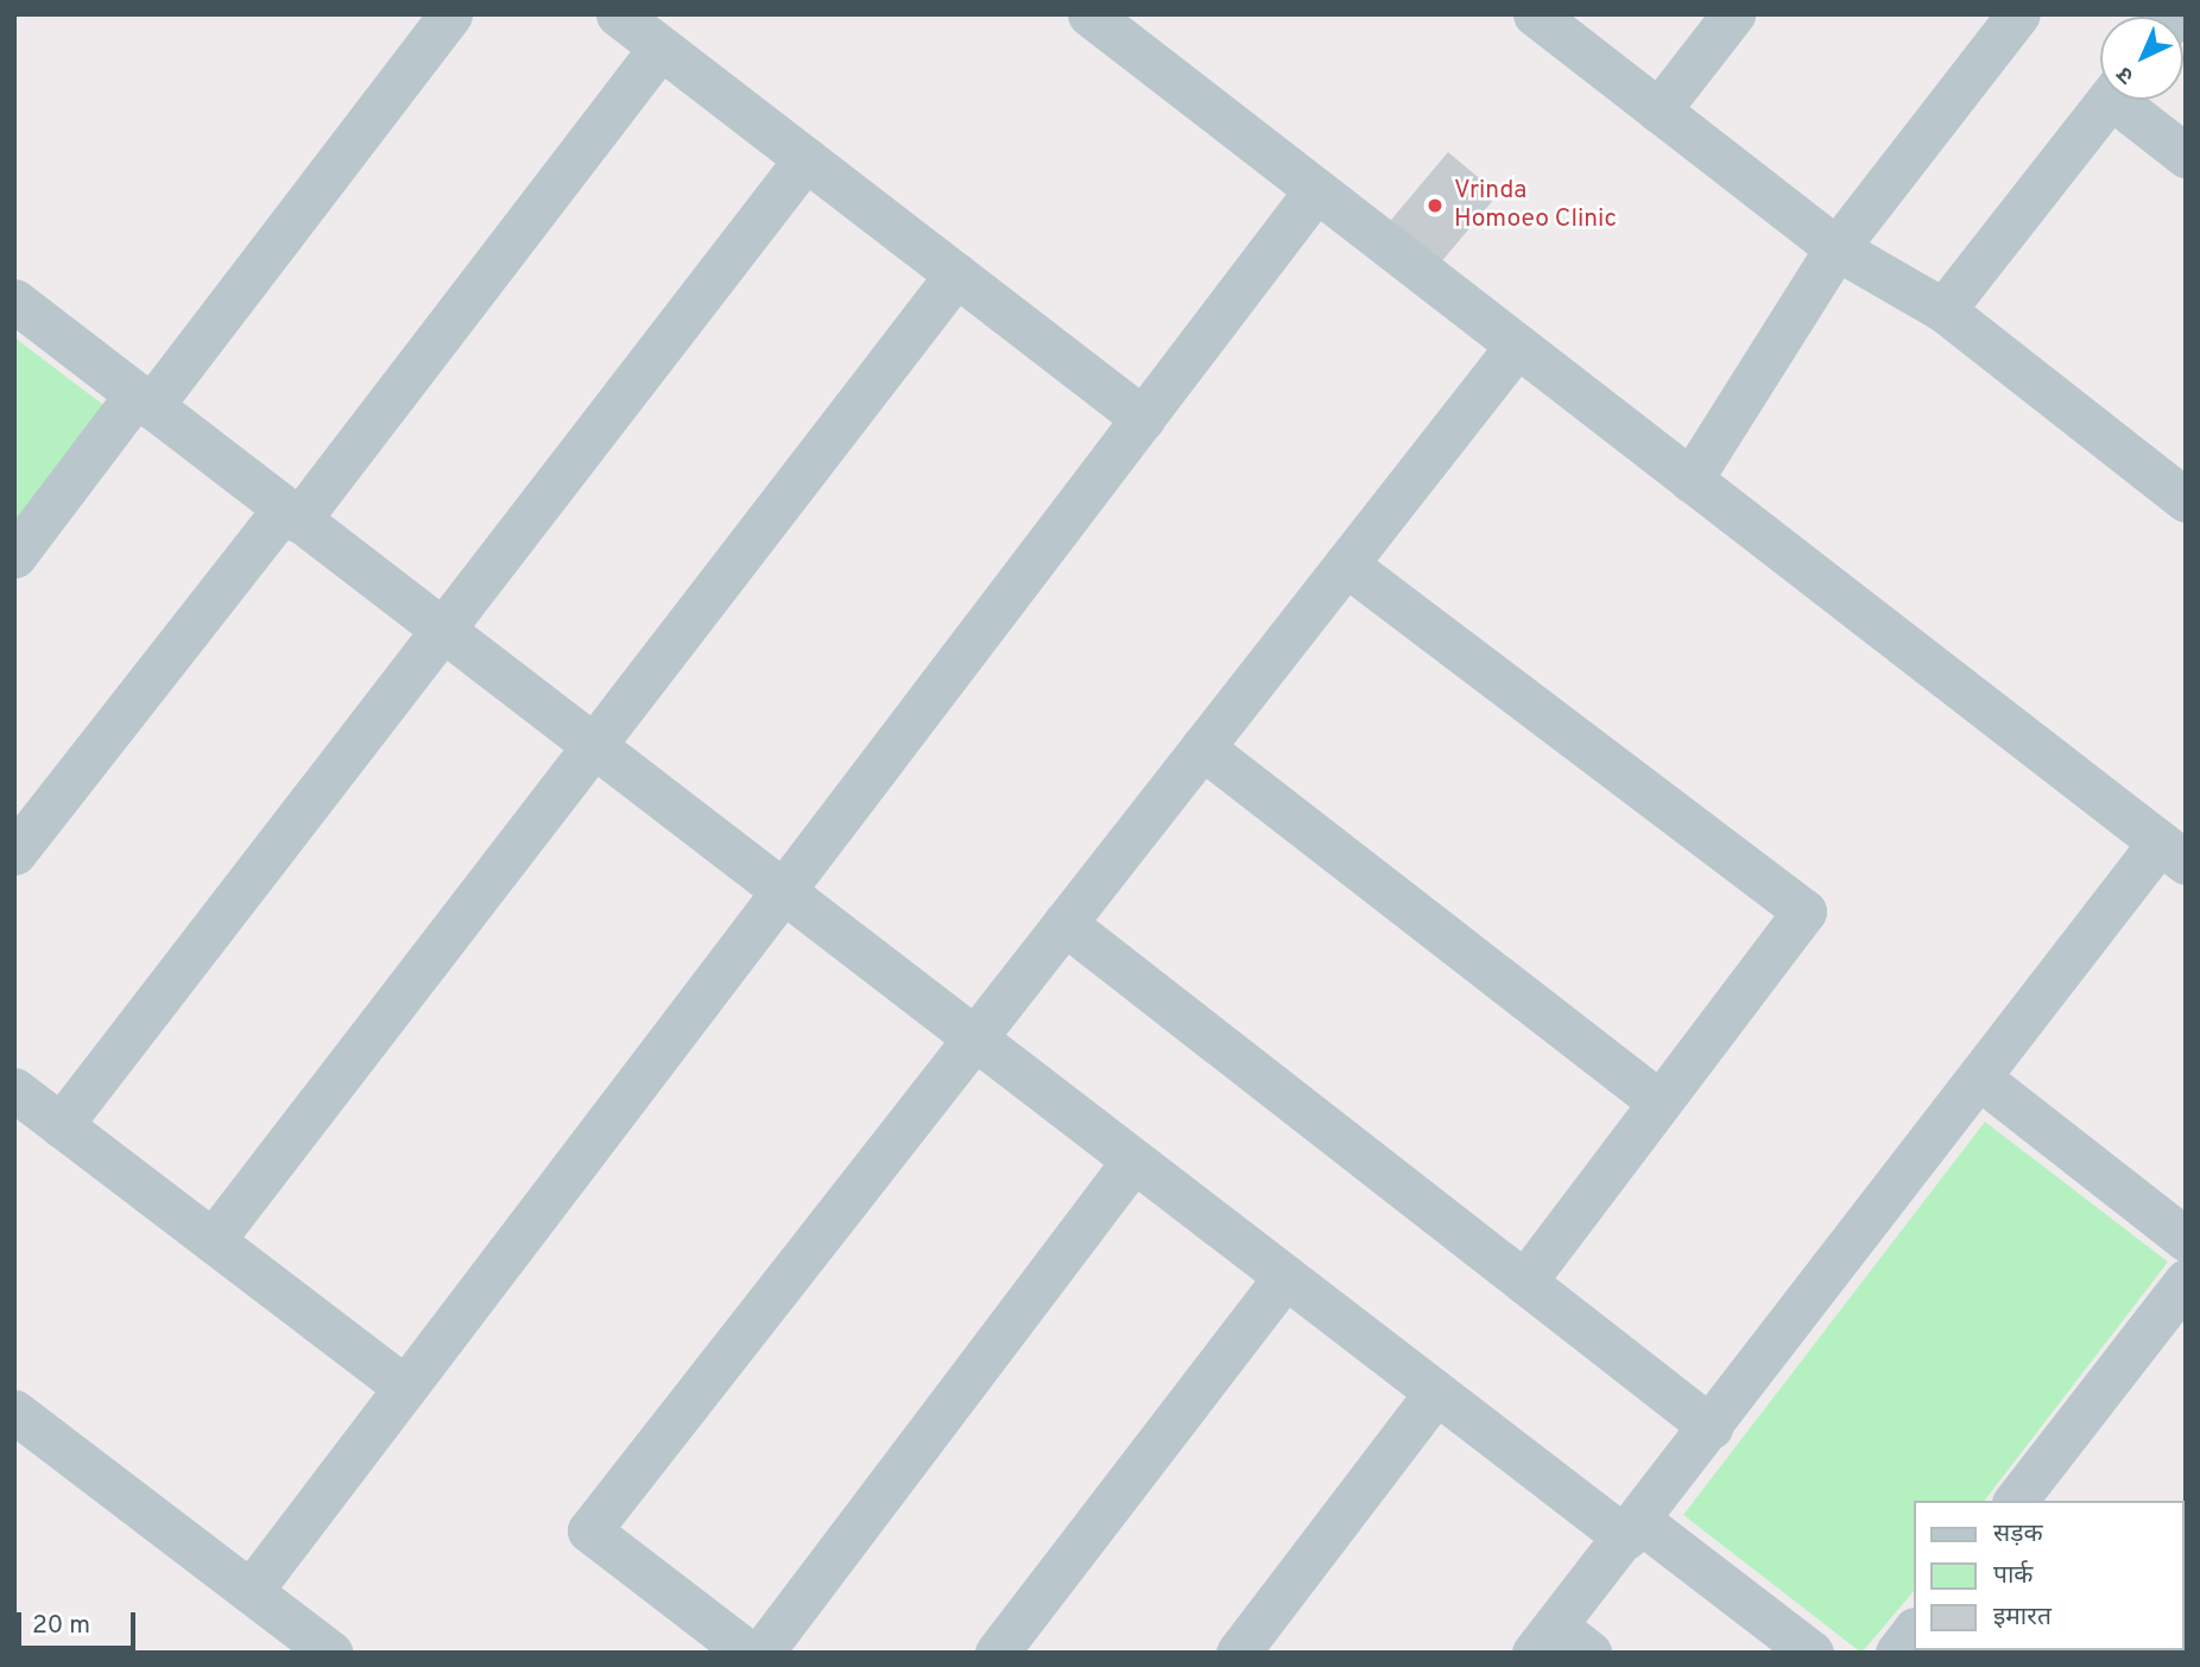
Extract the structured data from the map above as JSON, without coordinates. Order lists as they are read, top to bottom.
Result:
{
  "places": ["Vrinda Homoeo Clinic"],
  "legend": ["सड़क", "पार्क", "इमारत"],
  "scale_bar": "20 m",
  "north": "bottom left"
}
